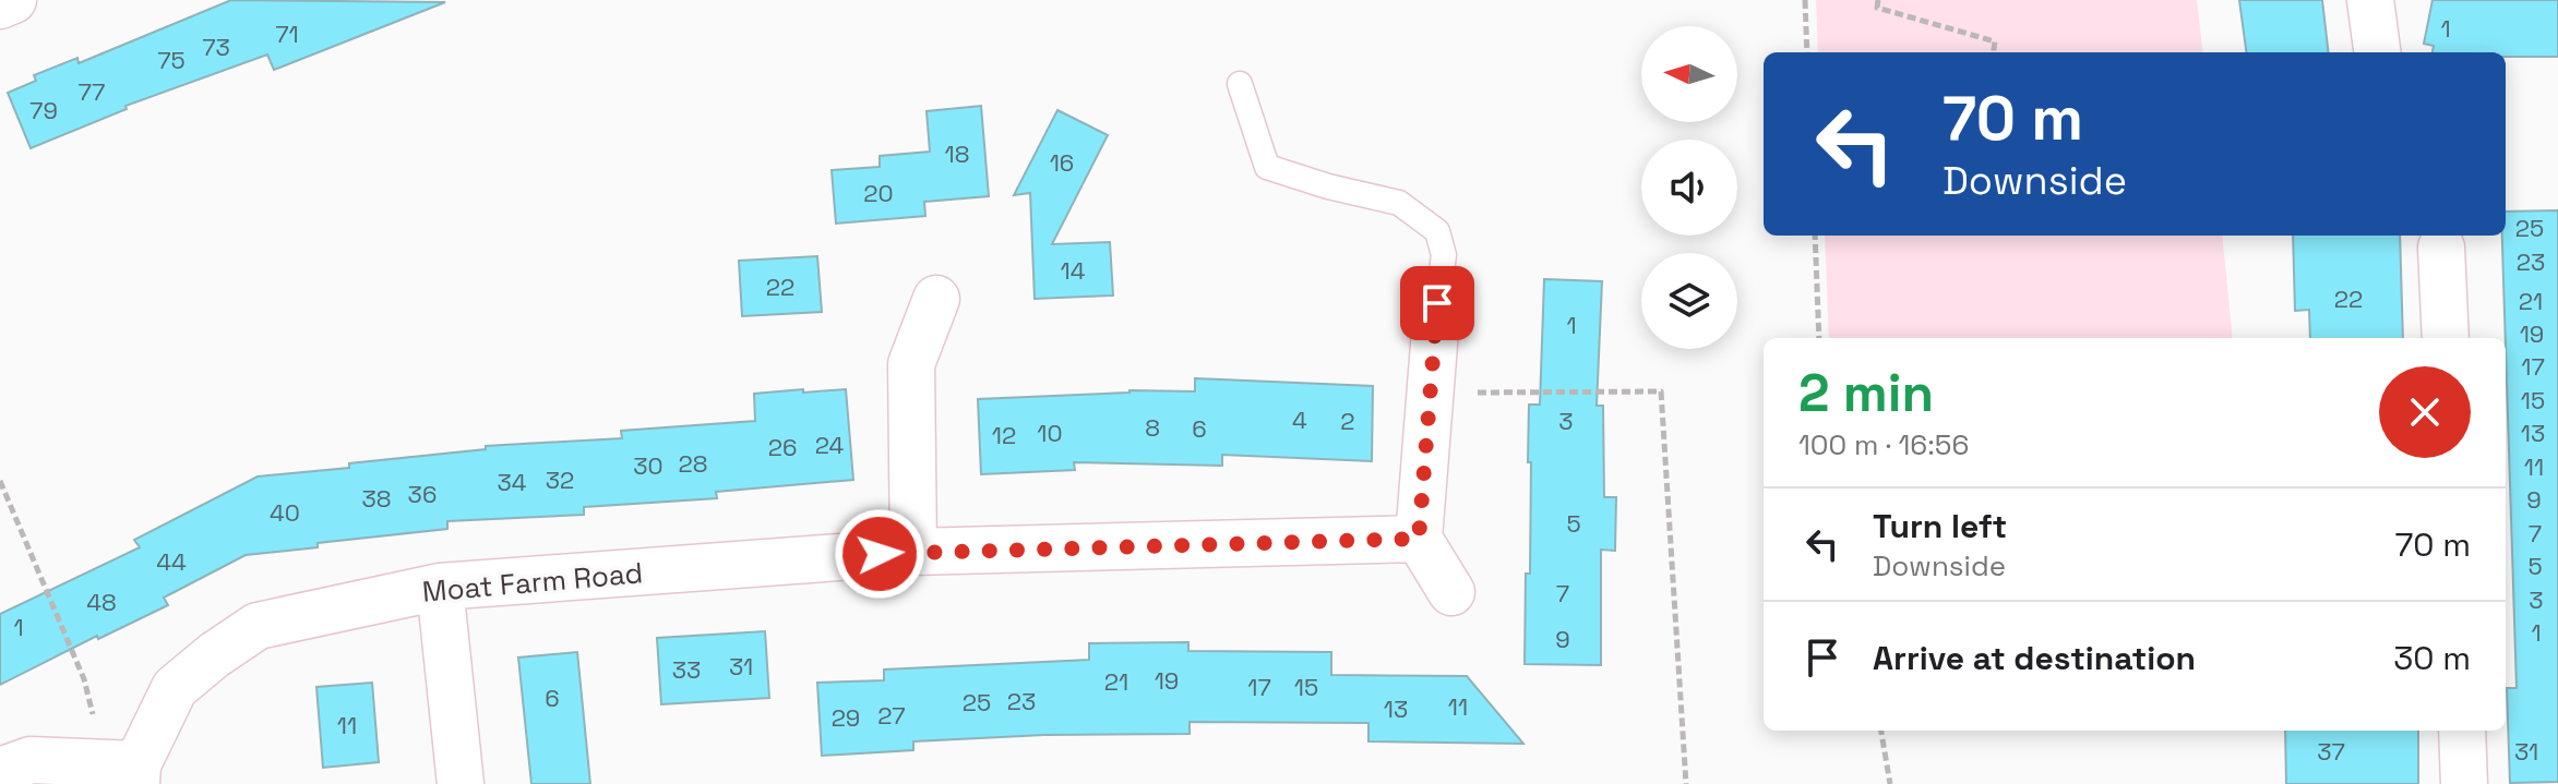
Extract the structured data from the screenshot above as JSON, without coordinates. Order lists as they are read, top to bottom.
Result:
{
  "streets": {
    "street": ["Moat Farm Road"]
  },
  "house_numbers": [
    "1",
    "71",
    "73",
    "75",
    "77",
    "79",
    "18",
    "16",
    "20",
    "25",
    "23",
    "14",
    "22",
    "22",
    "21",
    "1",
    "19",
    "17",
    "15",
    "4",
    "2",
    "3",
    "8",
    "6",
    "10",
    "13",
    "12",
    "24",
    "26",
    "28",
    "30",
    "11",
    "32",
    "34",
    "36",
    "38",
    "9",
    "40",
    "5",
    "7",
    "44",
    "5",
    "7",
    "3",
    "48",
    "1",
    "1",
    "9",
    "31",
    "33",
    "19",
    "21",
    "17",
    "15",
    "6",
    "23",
    "25",
    "11",
    "13",
    "27",
    "29",
    "11",
    "37",
    "31"
  ],
  "north": "left",
  "page": {
    "turn": ["70 m", "Downside"],
    "heading": ["2 min", "100 m · 16:56"],
    "list": [
      {
        "name": "Turn left",
        "note": "Downside",
        "value": "70 m"
      },
      {
        "name": "Arrive at destination",
        "value": "30 m"
      }
    ]
  }
}
